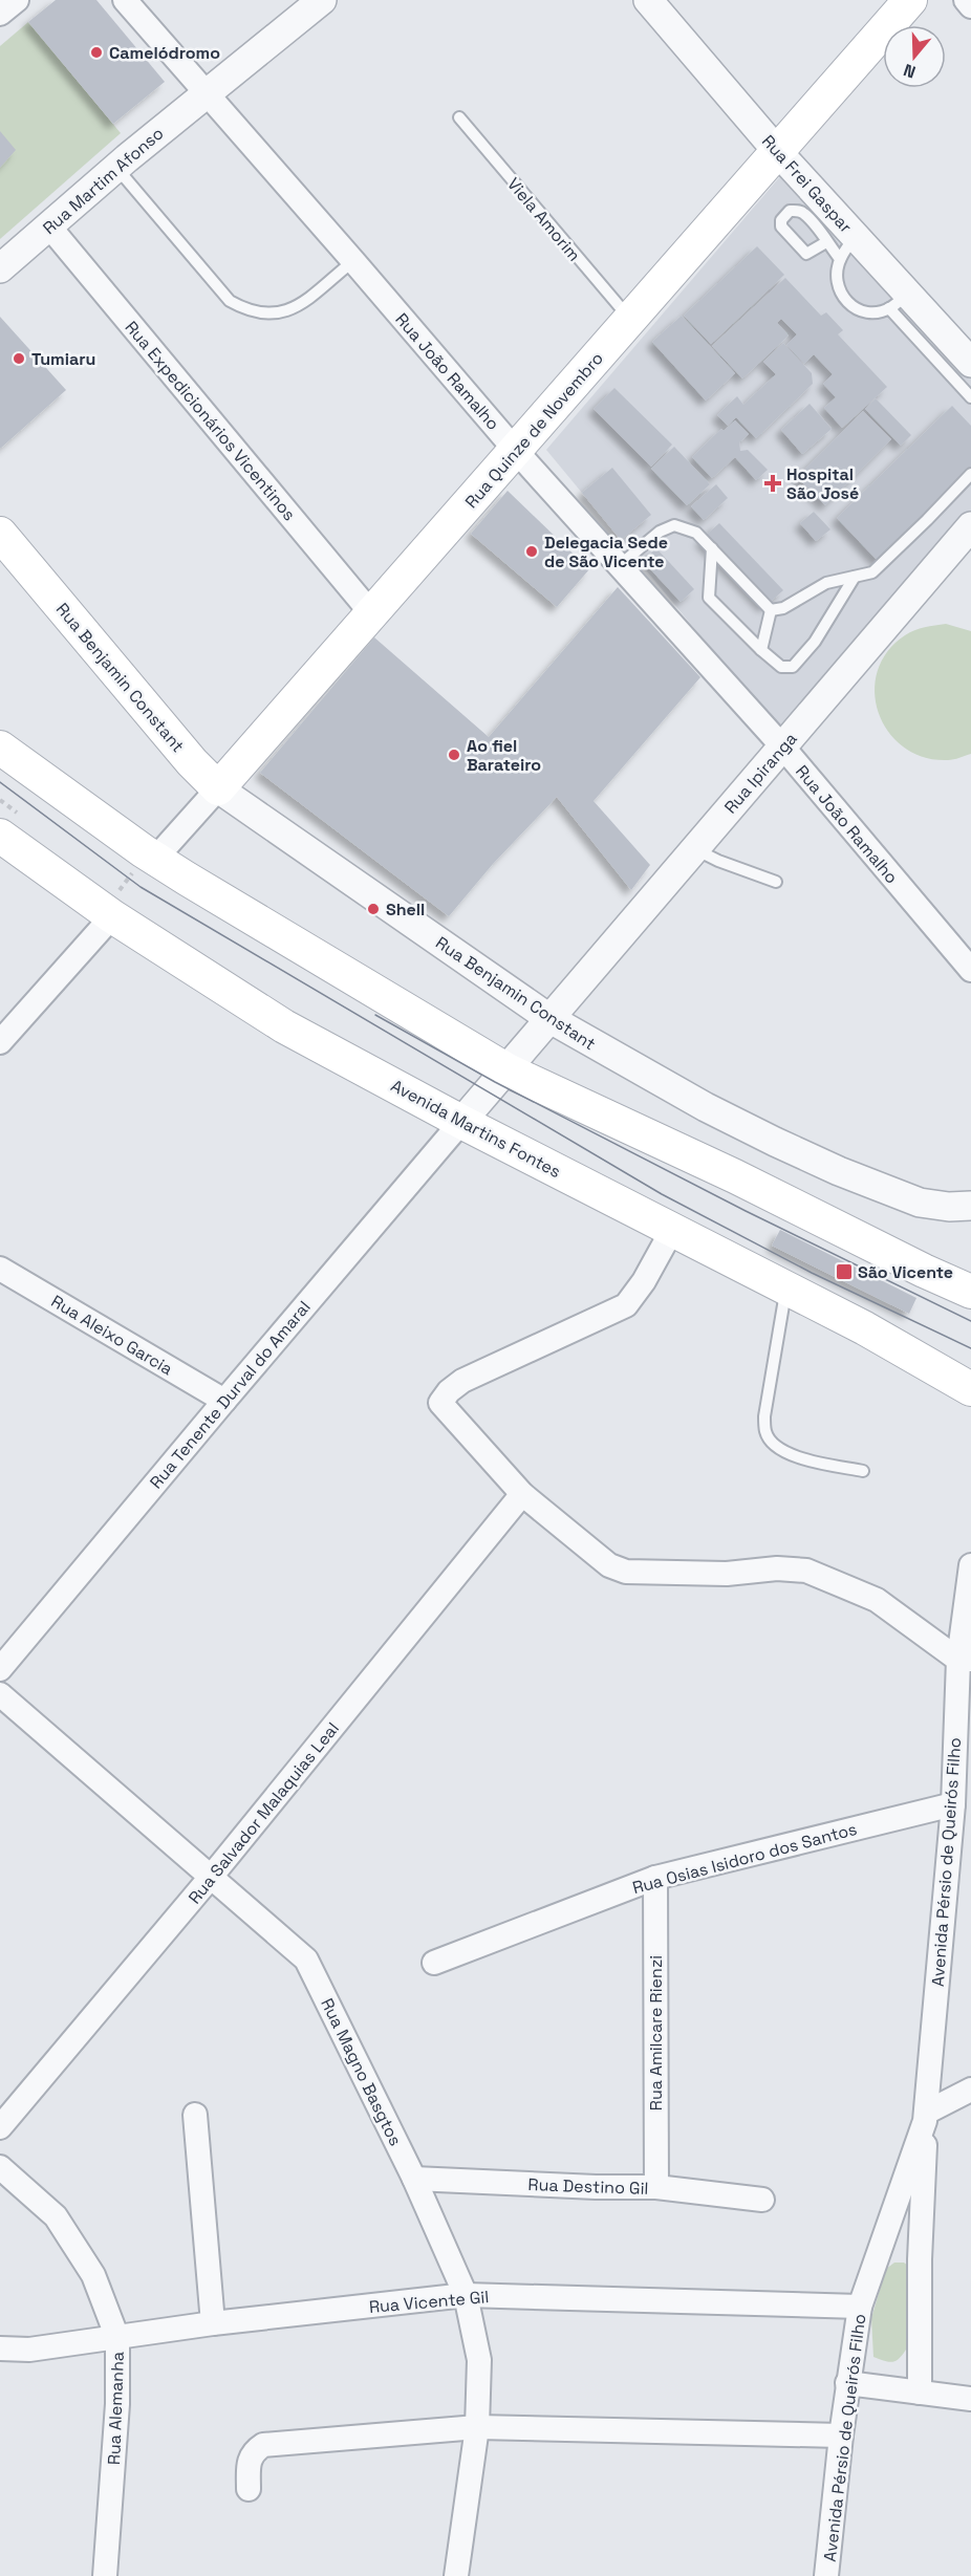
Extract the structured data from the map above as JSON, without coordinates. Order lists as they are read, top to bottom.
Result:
{
  "streets": {
    "main road": ["Rua Quinze de Novembro", "Rua Benjamin Constant", "Avenida Martins Fontes"],
    "street": [
      "Rua Martim Afonso",
      "Rua Frei Gaspar",
      "Rua João Ramalho",
      "Rua Expedicionários Vicentinos",
      "Rua Ipiranga",
      "Rua Aleixo Garcia",
      "Rua Tenente Durval do Amaral",
      "Rua Salvador Malaquias Leal",
      "Rua Osias Isidoro dos Santos",
      "Avenida Pérsio de Queirós Filho",
      "Rua Amilcare Rienzi",
      "Rua Magno Basgtos",
      "Rua Destino Gil",
      "Rua Vicente Gil",
      "Rua Alemanha"
    ],
    "lane": ["Viela Amorim"]
  },
  "crossings": [
    ["Rua Martim Afonso", "Rua João Ramalho"],
    ["Rua Martim Afonso", "Rua Expedicionários Vicentinos"],
    ["Rua Frei Gaspar", "Rua Quinze de Novembro"],
    ["Viela Amorim", "Rua Quinze de Novembro"],
    ["Rua João Ramalho", "Rua Quinze de Novembro"],
    ["Rua João Ramalho", "Rua Ipiranga"],
    ["Rua Expedicionários Vicentinos", "Rua Quinze de Novembro"],
    ["Rua Quinze de Novembro", "Rua Benjamin Constant"],
    ["Rua Benjamin Constant", "Rua Ipiranga"],
    ["Avenida Martins Fontes", "Rua Tenente Durval do Amaral"],
    ["Rua Aleixo Garcia", "Rua Tenente Durval do Amaral"],
    ["Rua Salvador Malaquias Leal", "Rua Magno Basgtos"],
    ["Rua Osias Isidoro dos Santos", "Avenida Pérsio de Queirós Filho"],
    ["Rua Osias Isidoro dos Santos", "Rua Amilcare Rienzi"],
    ["Avenida Pérsio de Queirós Filho", "Rua Vicente Gil"],
    ["Rua Amilcare Rienzi", "Rua Destino Gil"],
    ["Rua Magno Basgtos", "Rua Destino Gil"],
    ["Rua Magno Basgtos", "Rua Vicente Gil"],
    ["Rua Vicente Gil", "Rua Alemanha"]
  ],
  "places": {
    "other": [
      "Camelódromo",
      "Tumiaru",
      "Delegacia Sede de São Vicente",
      "Ao fiel Barateiro",
      "Shell"
    ],
    "health": ["Hospital São José"],
    "transit": ["São Vicente"]
  },
  "north": "bottom"
}
